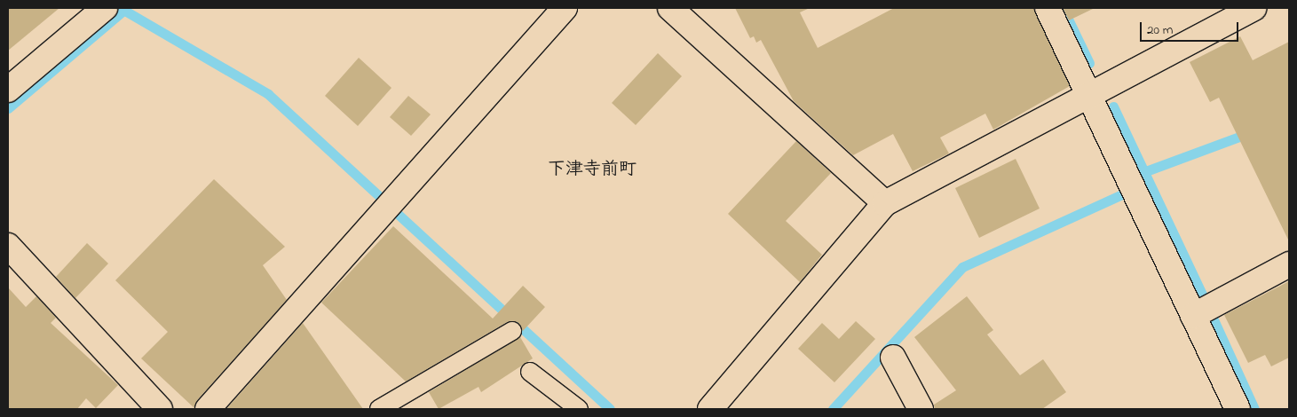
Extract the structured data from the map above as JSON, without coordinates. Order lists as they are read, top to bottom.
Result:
{
  "districts": ["下津寺前町"],
  "scale_bar": "20 m"
}
